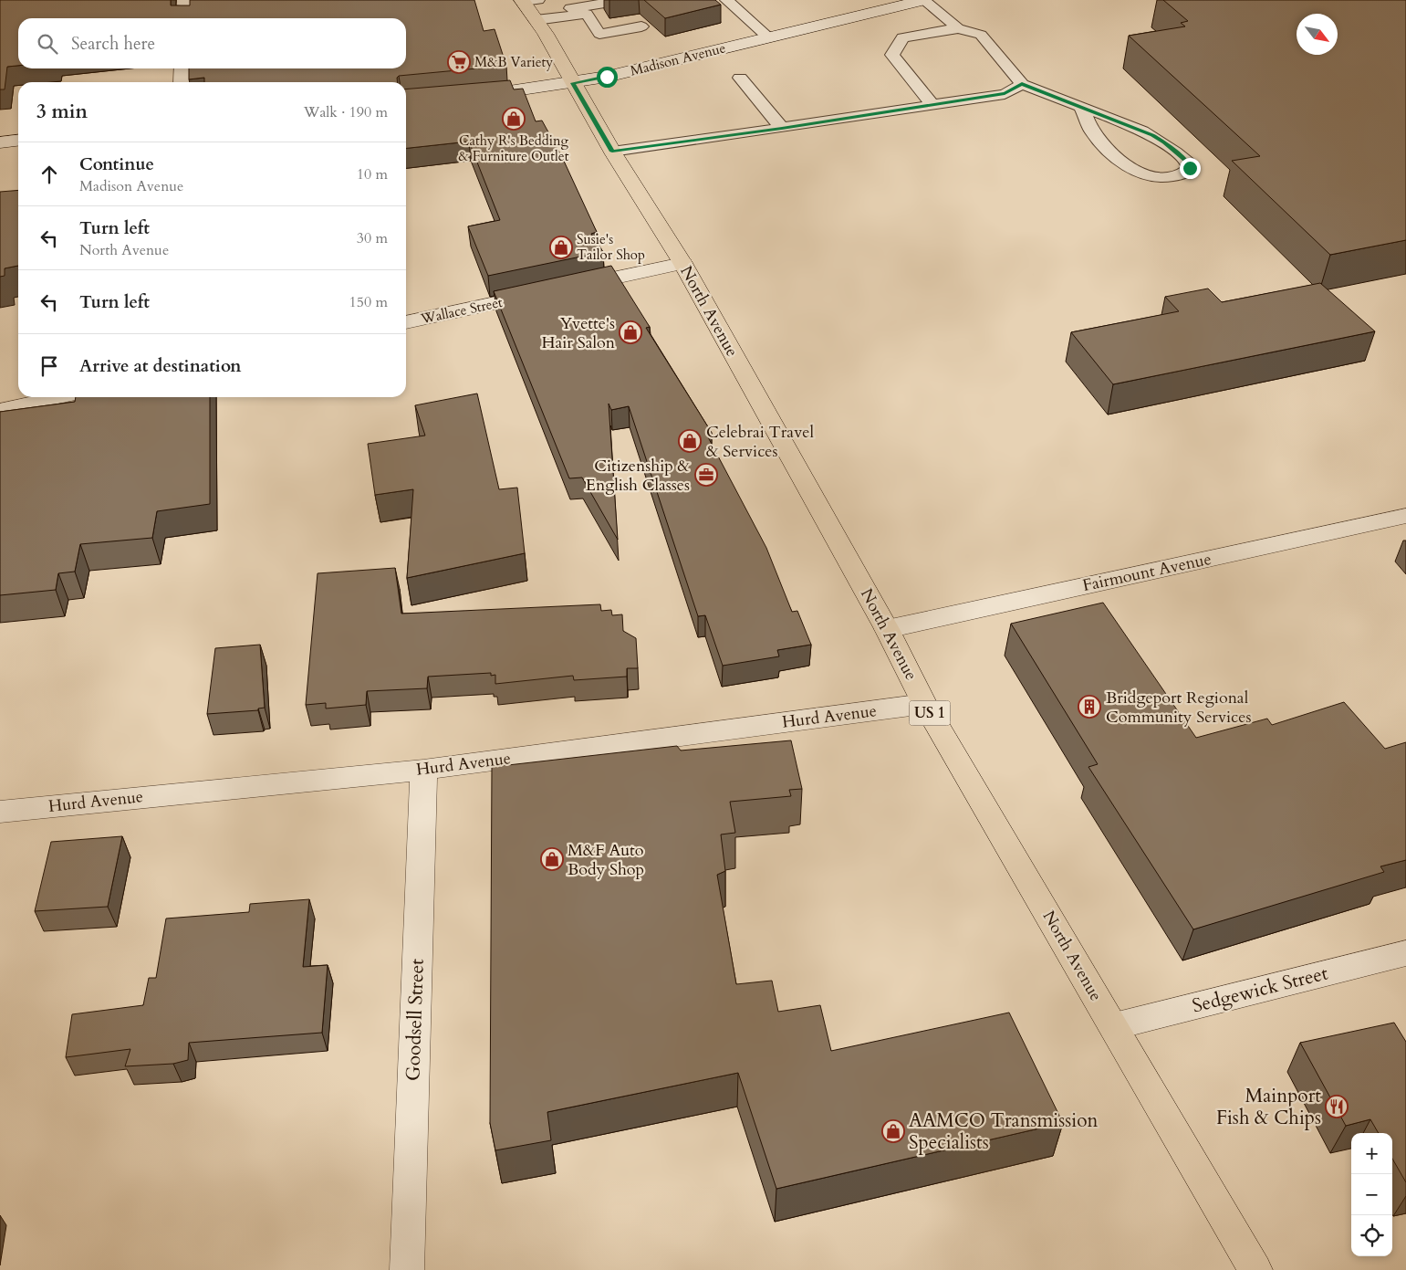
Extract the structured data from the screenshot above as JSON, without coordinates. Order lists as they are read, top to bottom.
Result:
{
  "streets": {
    "main road": ["North Avenue", "US 1"],
    "street": [
      "Madison Avenue",
      "Wallace Street",
      "Fairmount Avenue",
      "Hurd Avenue",
      "Sedgewick Street",
      "Goodsell Street"
    ]
  },
  "crossings": [
    ["Madison Avenue", "North Avenue"],
    ["Wallace Street", "North Avenue"],
    ["North Avenue", "Fairmount Avenue"],
    ["North Avenue", "Hurd Avenue"],
    ["North Avenue", "Sedgewick Street"],
    ["Hurd Avenue", "Goodsell Street"]
  ],
  "places": {
    "supermarket": ["M&B Variety"],
    "shop": [
      "Cathy R's Bedding & Furniture Outlet",
      "Susie's Tailor Shop",
      "Yvette's Hair Salon",
      "Celebrai Travel & Services",
      "M&F Auto Body Shop",
      "AAMCO Transmission Specialists"
    ],
    "office": ["Citizenship & English Classes"],
    "building": ["Bridgeport Regional Community Services"],
    "restaurant": ["Mainport Fish & Chips"]
  },
  "north": "bottom right",
  "page": {
    "search": "Search here",
    "heading": ["3 min", "Walk · 190 m"],
    "list": [
      ["Continue", "Madison Avenue", "10 m"],
      ["Turn left", "North Avenue", "30 m"],
      ["Turn left", "150 m"],
      "Arrive at destination"
    ],
    "map_buttons": ["+", "−"]
  }
}
